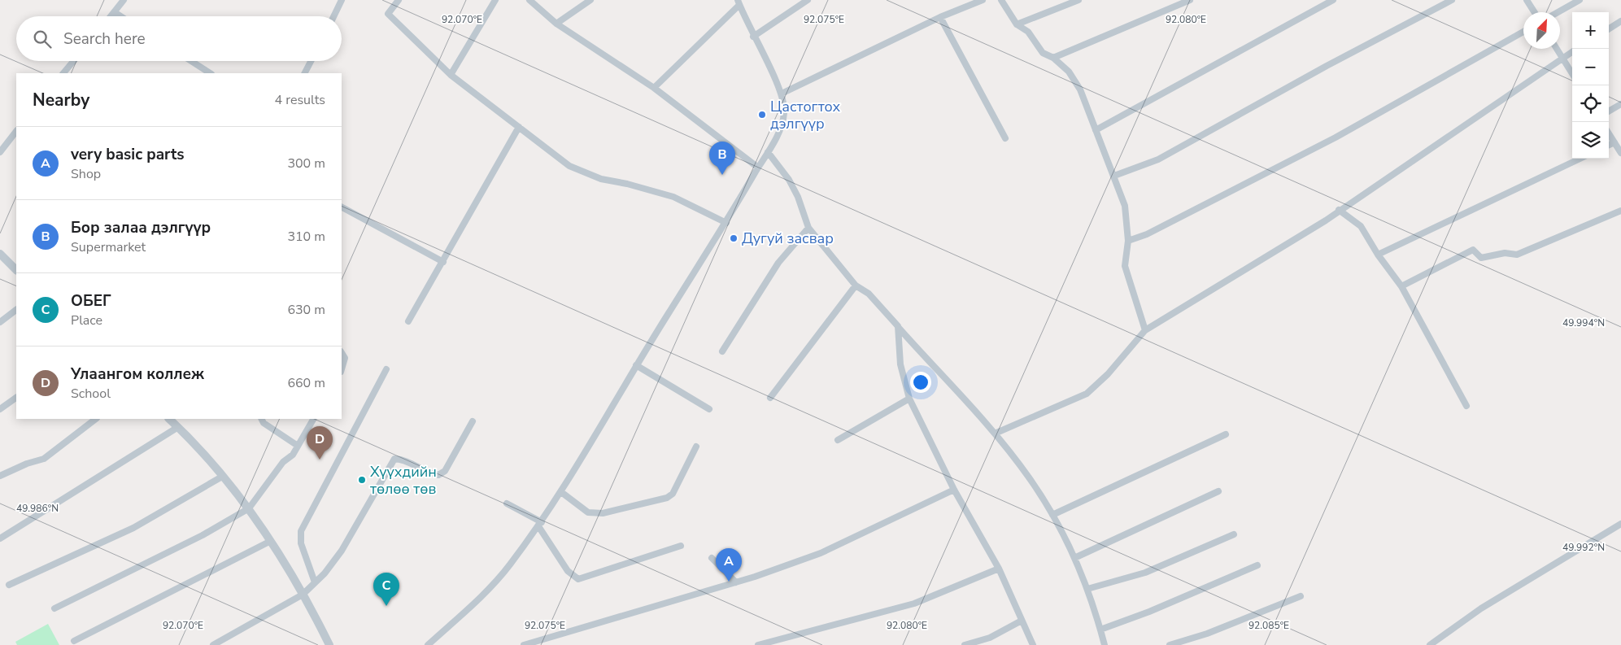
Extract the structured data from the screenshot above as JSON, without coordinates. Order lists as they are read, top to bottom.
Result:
{
  "places": ["Цастогтох дэлгүүр", "Дугуй засвар", "Хүүхдийн төлөө төв"],
  "north": "top right",
  "page": {
    "map_buttons": ["+", "−"],
    "search": "Search here",
    "heading": ["Nearby", "4 results"],
    "list": [
      {
        "mark": "A",
        "name": "very basic parts",
        "note": "Shop",
        "value": "300 m"
      },
      {
        "mark": "B",
        "name": "Бор залаа дэлгүүр",
        "note": "Supermarket",
        "value": "310 m"
      },
      {
        "mark": "C",
        "name": "ОБЕГ",
        "note": "Place",
        "value": "630 m"
      },
      {
        "mark": "D",
        "name": "Улаангом коллеж",
        "note": "School",
        "value": "660 m"
      }
    ],
    "pins": [
      "B",
      "D",
      "A",
      "C"
    ]
  },
  "coordinates": [
    "92.075°E",
    "92.070°E",
    "92.080°E",
    "49.994°N",
    "49.986°N",
    "49.992°N",
    "92.085°E"
  ]
}
